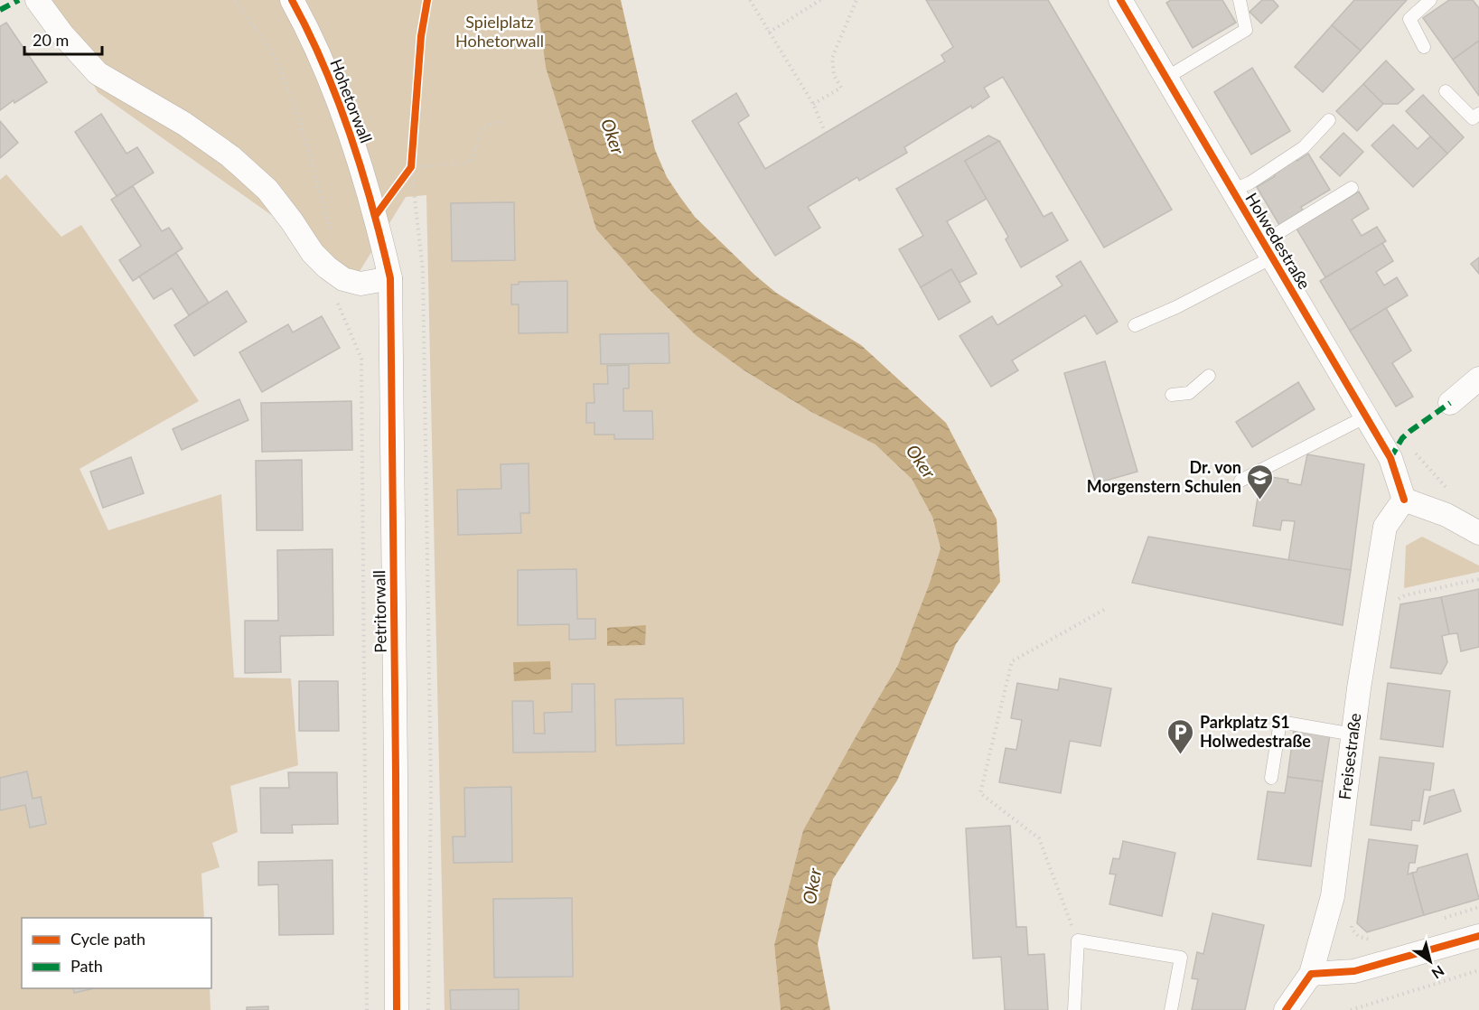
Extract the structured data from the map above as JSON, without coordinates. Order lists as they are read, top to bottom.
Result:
{
  "streets": {
    "street": [
      "Hohetorwall",
      "Holwedestraße",
      "Petritorwall",
      "Freisestraße"
    ]
  },
  "crossings": [
    ["Hohetorwall", "Petritorwall"],
    ["Holwedestraße", "Freisestraße"]
  ],
  "water": ["Oker"],
  "parks": ["Spielplatz Hohetorwall"],
  "places": {
    "school or university": ["Dr. von Morgenstern Schulen"],
    "parking": ["Parkplatz S1 Holwedestraße"]
  },
  "legend": ["Cycle path", "Path"],
  "scale_bar": "20 m",
  "north": "bottom right"
}
